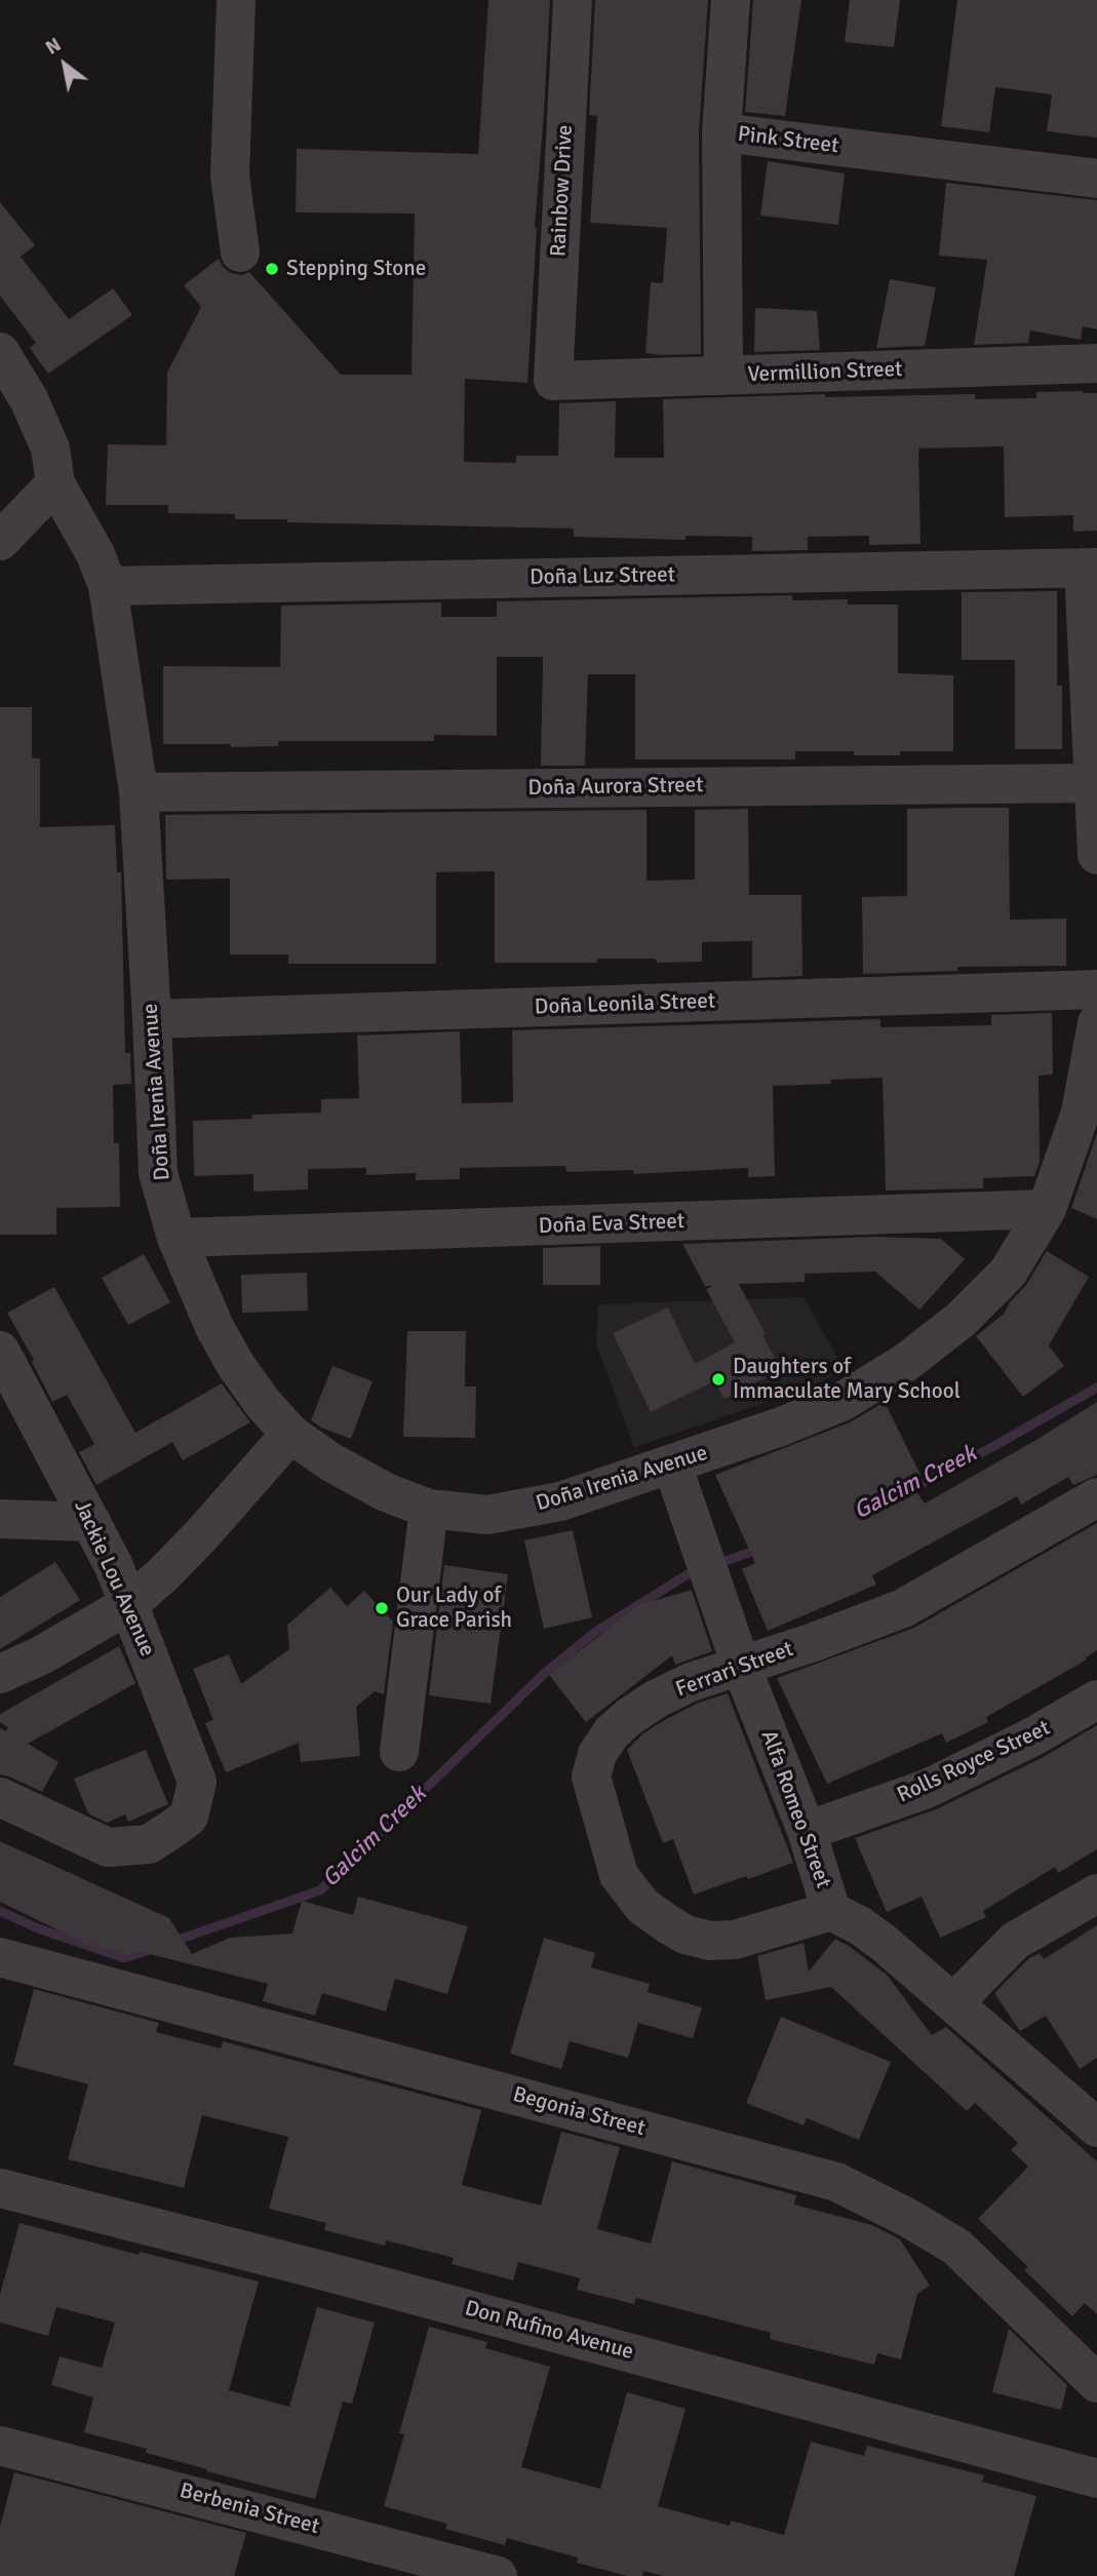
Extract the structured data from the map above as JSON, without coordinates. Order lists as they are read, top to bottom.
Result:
{
  "streets": {
    "street": [
      "Pink Street",
      "Rainbow Drive",
      "Vermillion Street",
      "Doña Luz Street",
      "Doña Aurora Street",
      "Doña Leonila Street",
      "Doña Irenia Avenue",
      "Doña Eva Street",
      "Jackie Lou Avenue",
      "Ferrari Street",
      "Rolls Royce Street",
      "Alfa Romeo Street",
      "Begonia Street",
      "Don Rufino Avenue",
      "Berbenia Street"
    ]
  },
  "crossings": [
    ["Pink Street", "Vermillion Street"],
    ["Rainbow Drive", "Vermillion Street"],
    ["Doña Luz Street", "Doña Irenia Avenue"],
    ["Doña Aurora Street", "Doña Irenia Avenue"],
    ["Doña Leonila Street", "Doña Irenia Avenue"],
    ["Doña Irenia Avenue", "Doña Eva Street"],
    ["Doña Irenia Avenue", "Alfa Romeo Street"],
    ["Ferrari Street", "Alfa Romeo Street"],
    ["Rolls Royce Street", "Alfa Romeo Street"]
  ],
  "water": ["Galcim Creek"],
  "places": ["Stepping Stone", "Daughters of Immaculate Mary School", "Our Lady of Grace Parish"],
  "north": "top left"
}
